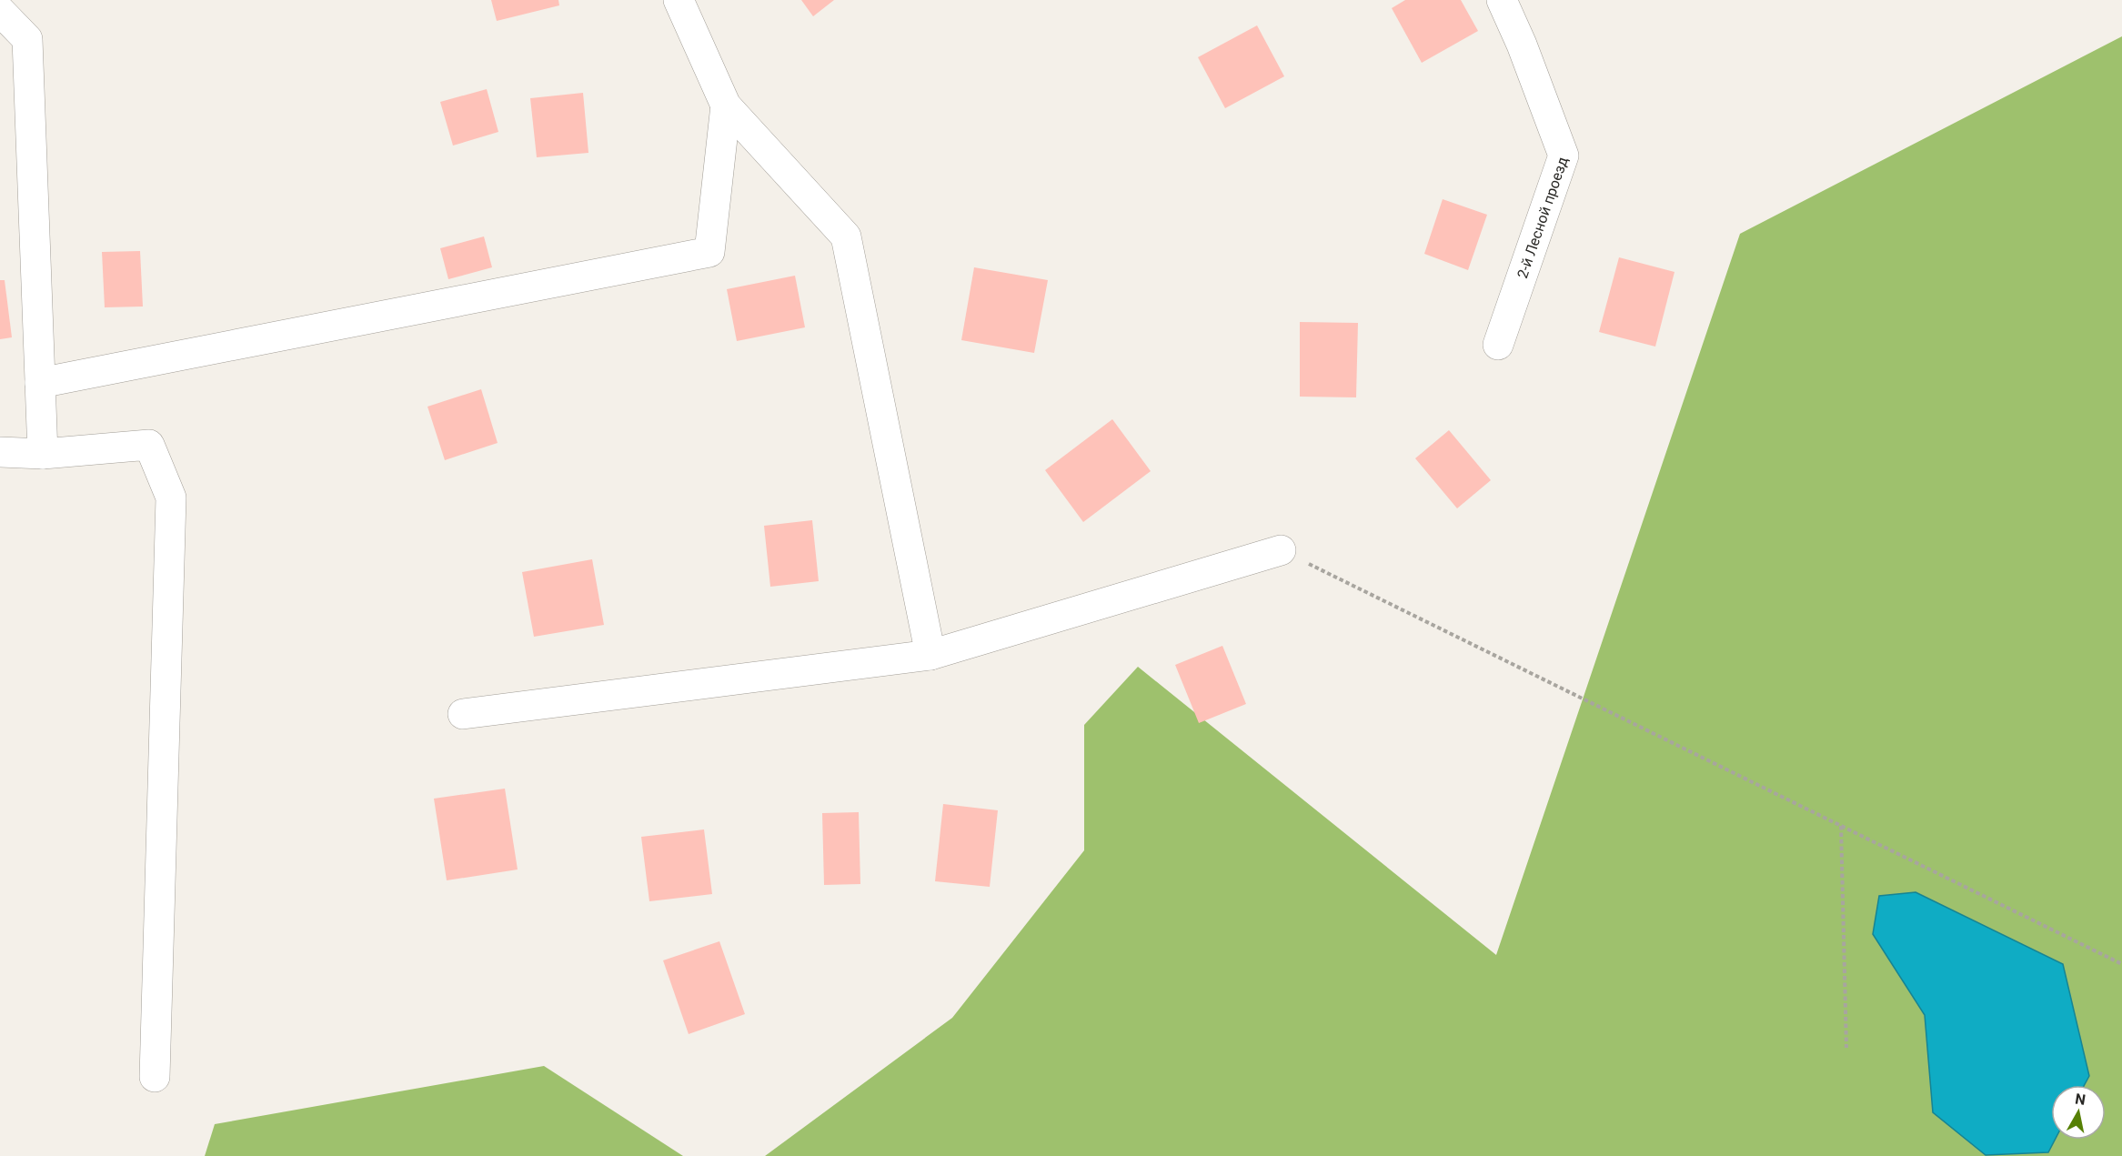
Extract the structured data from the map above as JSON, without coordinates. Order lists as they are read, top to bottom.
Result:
{
  "streets": {
    "street": ["2-й Лесной проезд"]
  },
  "north": "top"
}
